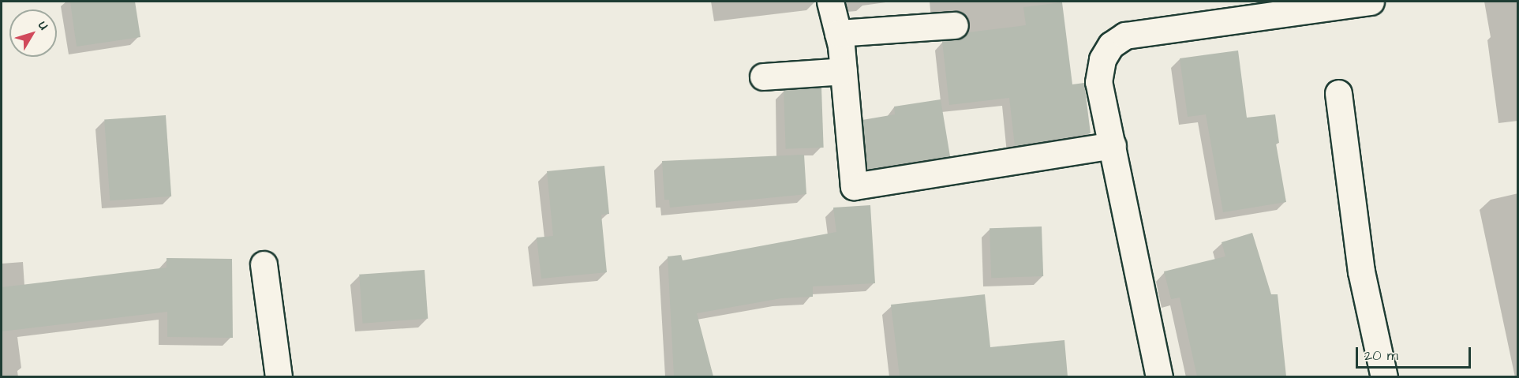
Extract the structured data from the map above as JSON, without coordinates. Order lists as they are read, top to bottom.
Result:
{
  "scale_bar": "20 m",
  "north": "top right"
}
